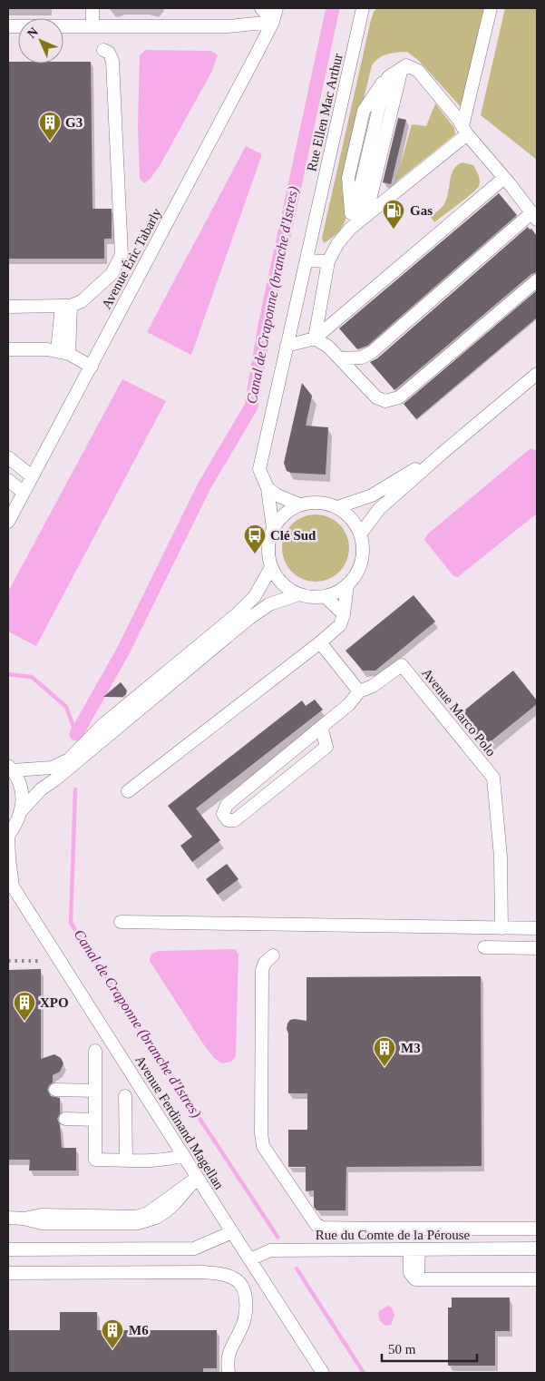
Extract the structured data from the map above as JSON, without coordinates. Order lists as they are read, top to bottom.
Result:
{
  "streets": {
    "street": [
      "Rue Ellen Mac Arthur",
      "Avenue Éric Tabarly",
      "Avenue Marco Polo",
      "Avenue Ferdinand Magellan",
      "Rue du Comte de la Pérouse"
    ]
  },
  "crossings": [
    ["Avenue Ferdinand Magellan", "Rue du Comte de la Pérouse"]
  ],
  "water": ["Canal de Craponne (branche d'Istres)"],
  "places": {
    "building": [
      "G3",
      "XPO",
      "M3",
      "M6"
    ],
    "fuel station": ["Gas"],
    "bus stop": ["Clé Sud"]
  },
  "scale_bar": "50 m",
  "north": "top left"
}
